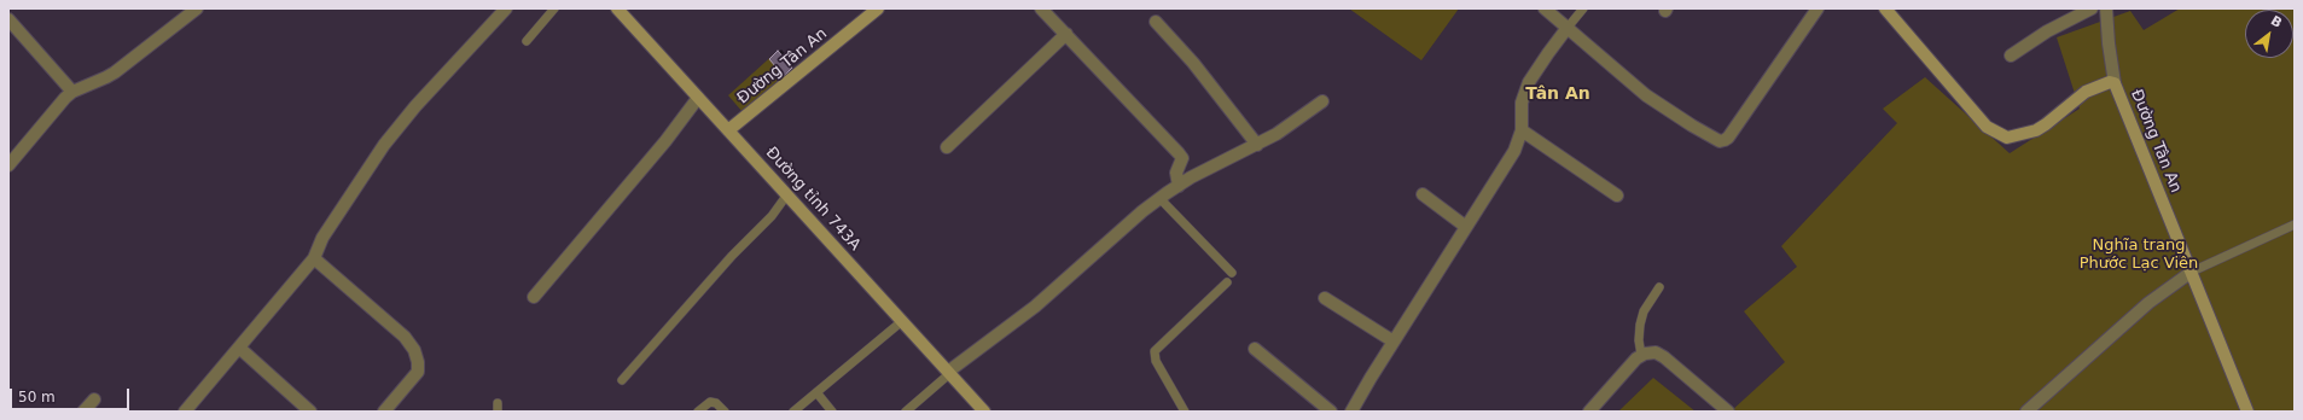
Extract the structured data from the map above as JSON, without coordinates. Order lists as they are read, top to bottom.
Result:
{
  "streets": {
    "street": ["Đường Tân An", "Đường tỉnh 743A"]
  },
  "crossings": [
    ["Đường Tân An", "Đường tỉnh 743A"]
  ],
  "districts": ["Tân An"],
  "parks": ["Nghĩa trang Phước Lạc Viên"],
  "scale_bar": "50 m",
  "north": "top right"
}
